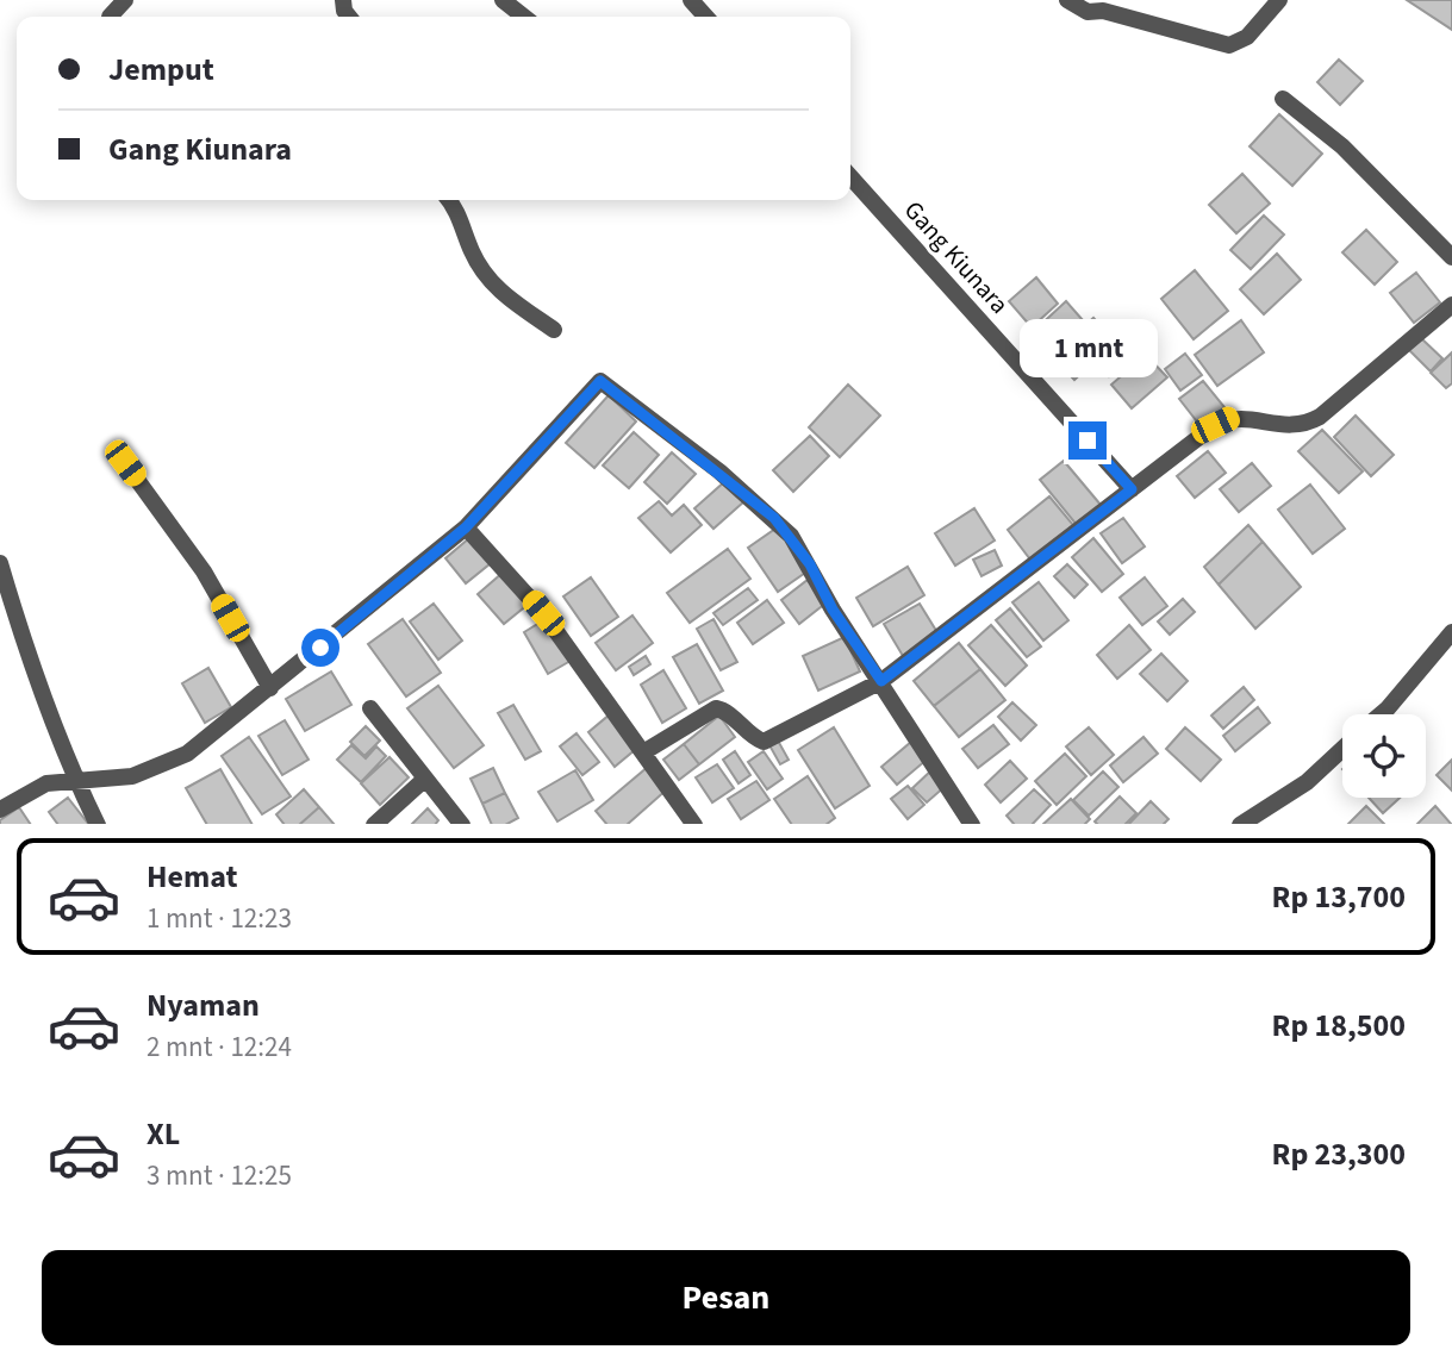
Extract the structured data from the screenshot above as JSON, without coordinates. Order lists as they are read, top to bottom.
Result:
{
  "streets": {
    "street": ["Gang Kiunara"]
  },
  "page": {
    "banner": ["Jemput", "Gang Kiunara"],
    "bubble": "1 mnt",
    "list": [
      {
        "name": "Hemat",
        "note": "1 mnt · 12:23",
        "value": "Rp 13,700"
      },
      {
        "name": "Nyaman",
        "note": "2 mnt · 12:24",
        "value": "Rp 18,500"
      },
      {
        "name": "XL",
        "note": "3 mnt · 12:25",
        "value": "Rp 23,300"
      }
    ],
    "buttons": "Pesan"
  }
}
